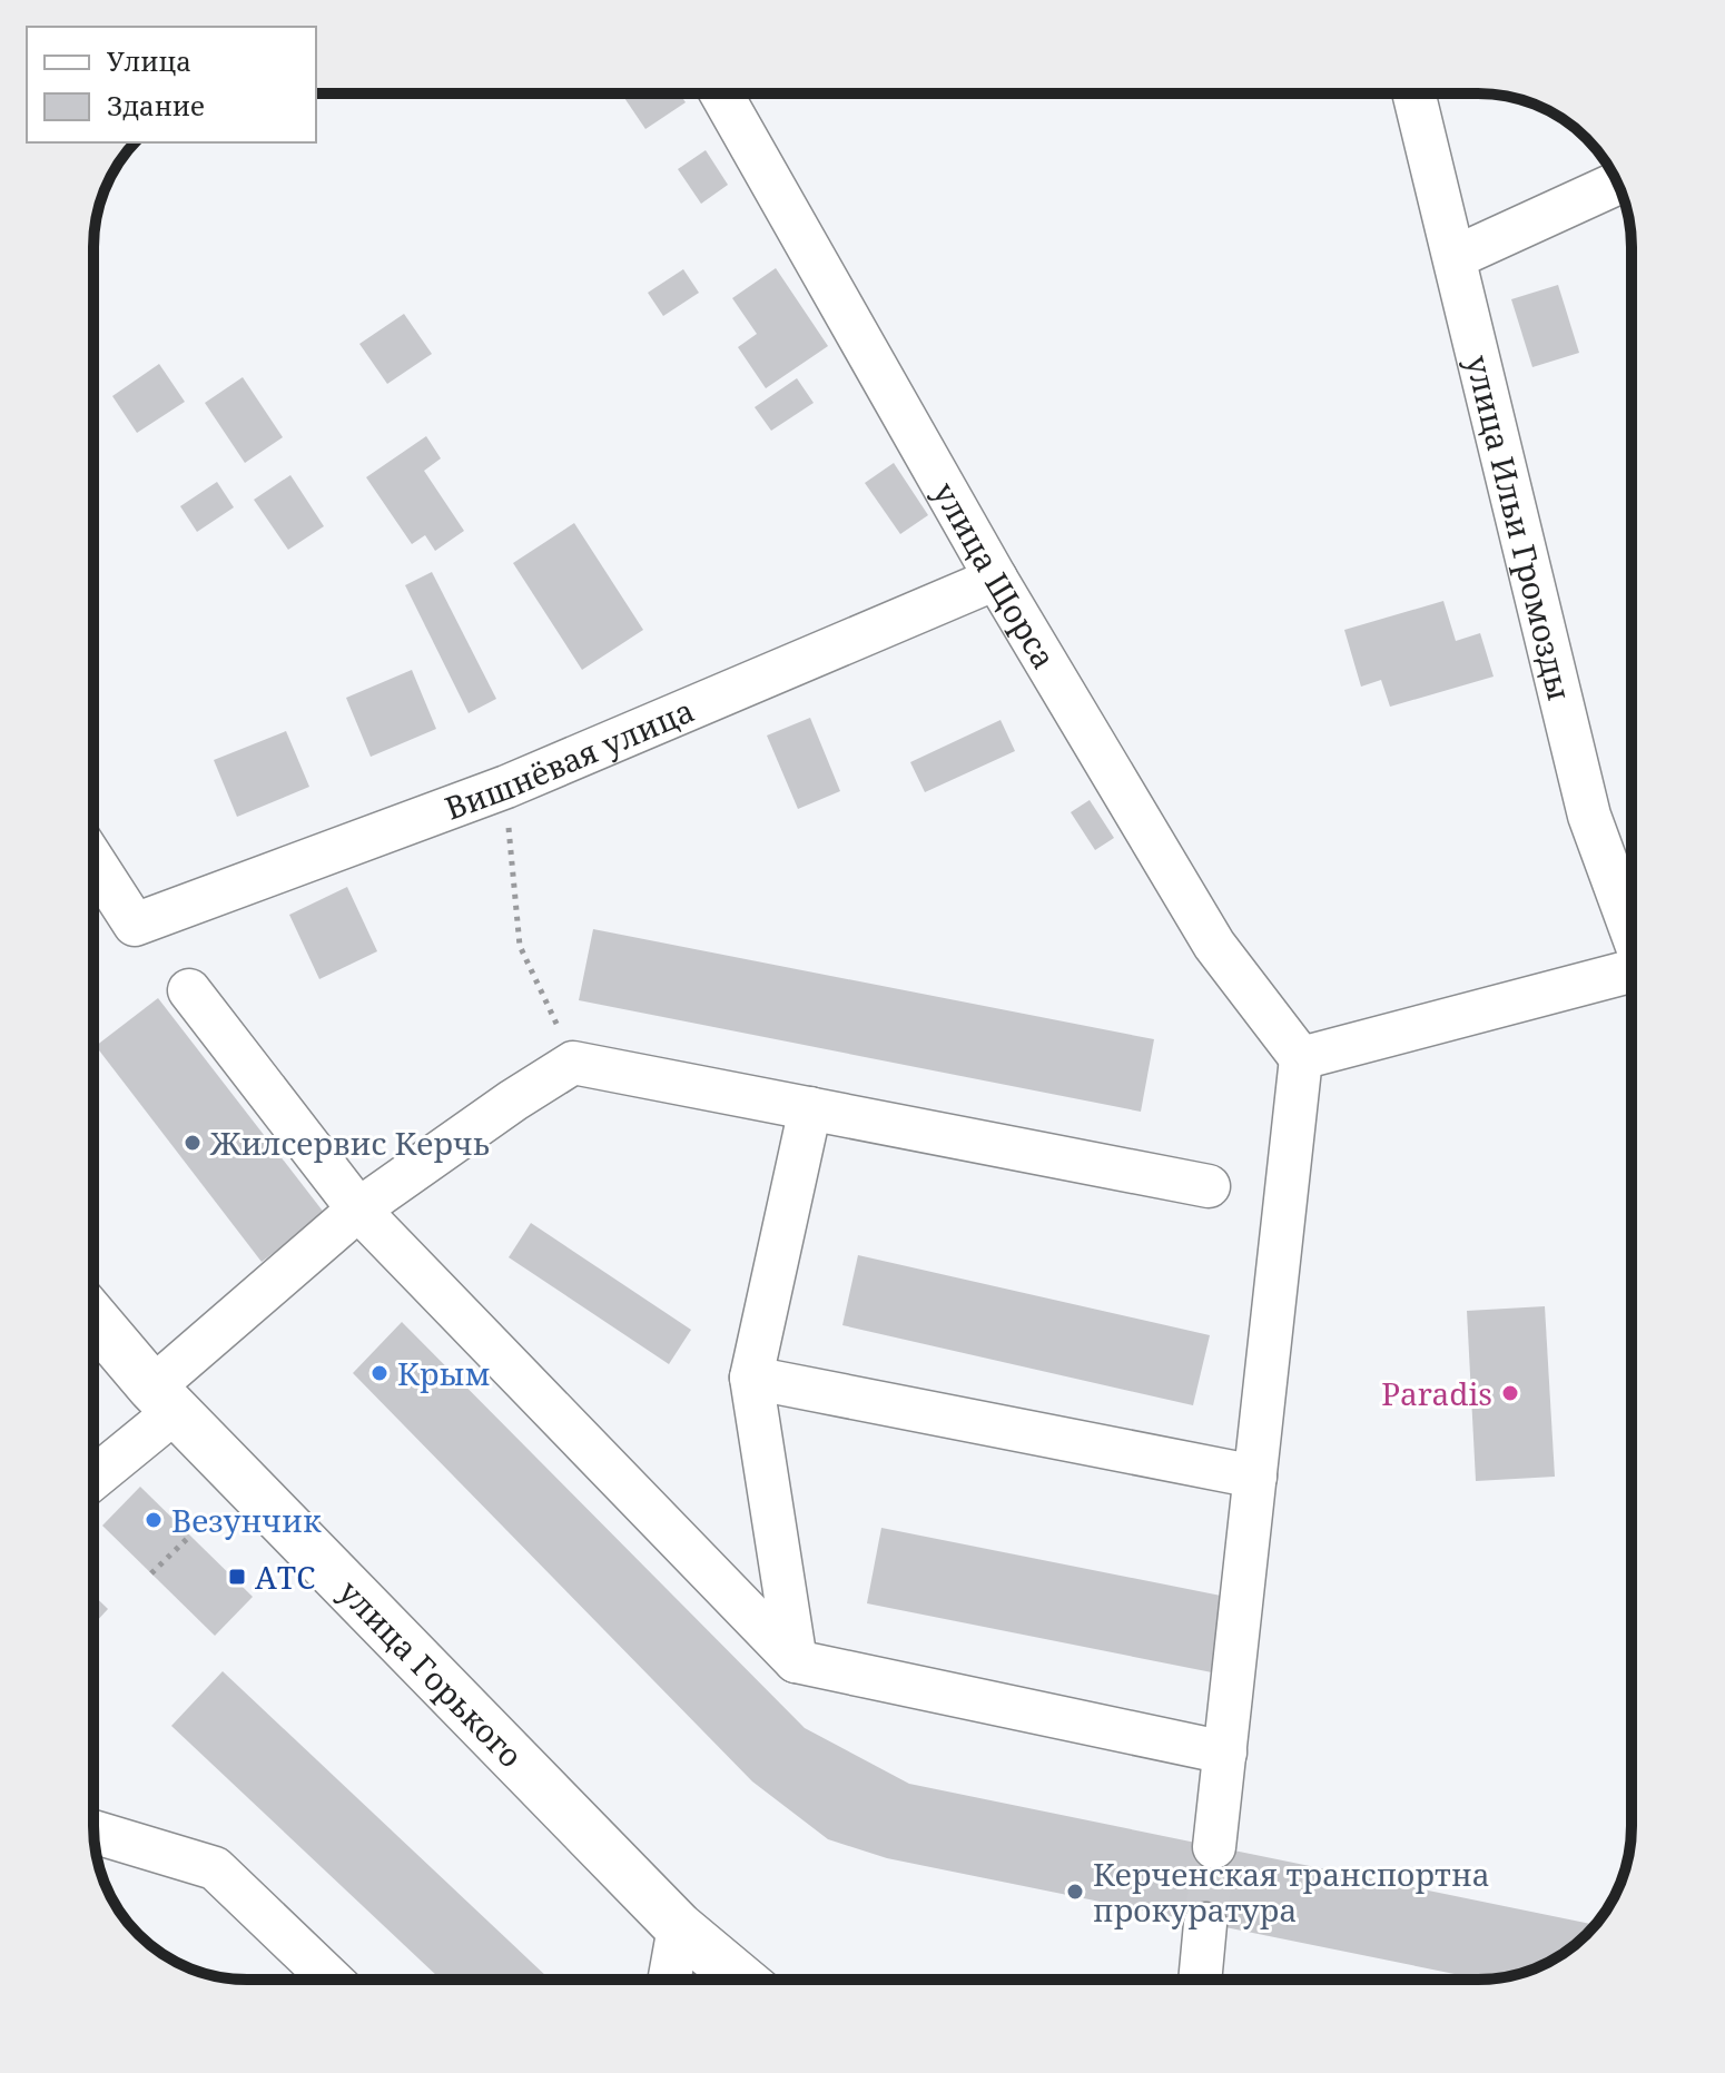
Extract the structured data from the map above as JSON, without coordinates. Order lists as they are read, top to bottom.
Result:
{
  "streets": {
    "main road": ["улица Горького"],
    "street": ["улица Ильи Громозды", "улица Щорса", "Вишнёвая улица"]
  },
  "crossings": [
    ["улица Щорса", "Вишнёвая улица"]
  ],
  "places": {
    "other": [
      "Жилсервис Керчь",
      "Крым",
      "Paradis",
      "Везунчик",
      "Керченская транспортна прокуратура"
    ],
    "transit": ["АТС"]
  },
  "legend": ["Улица", "Здание"]
}
